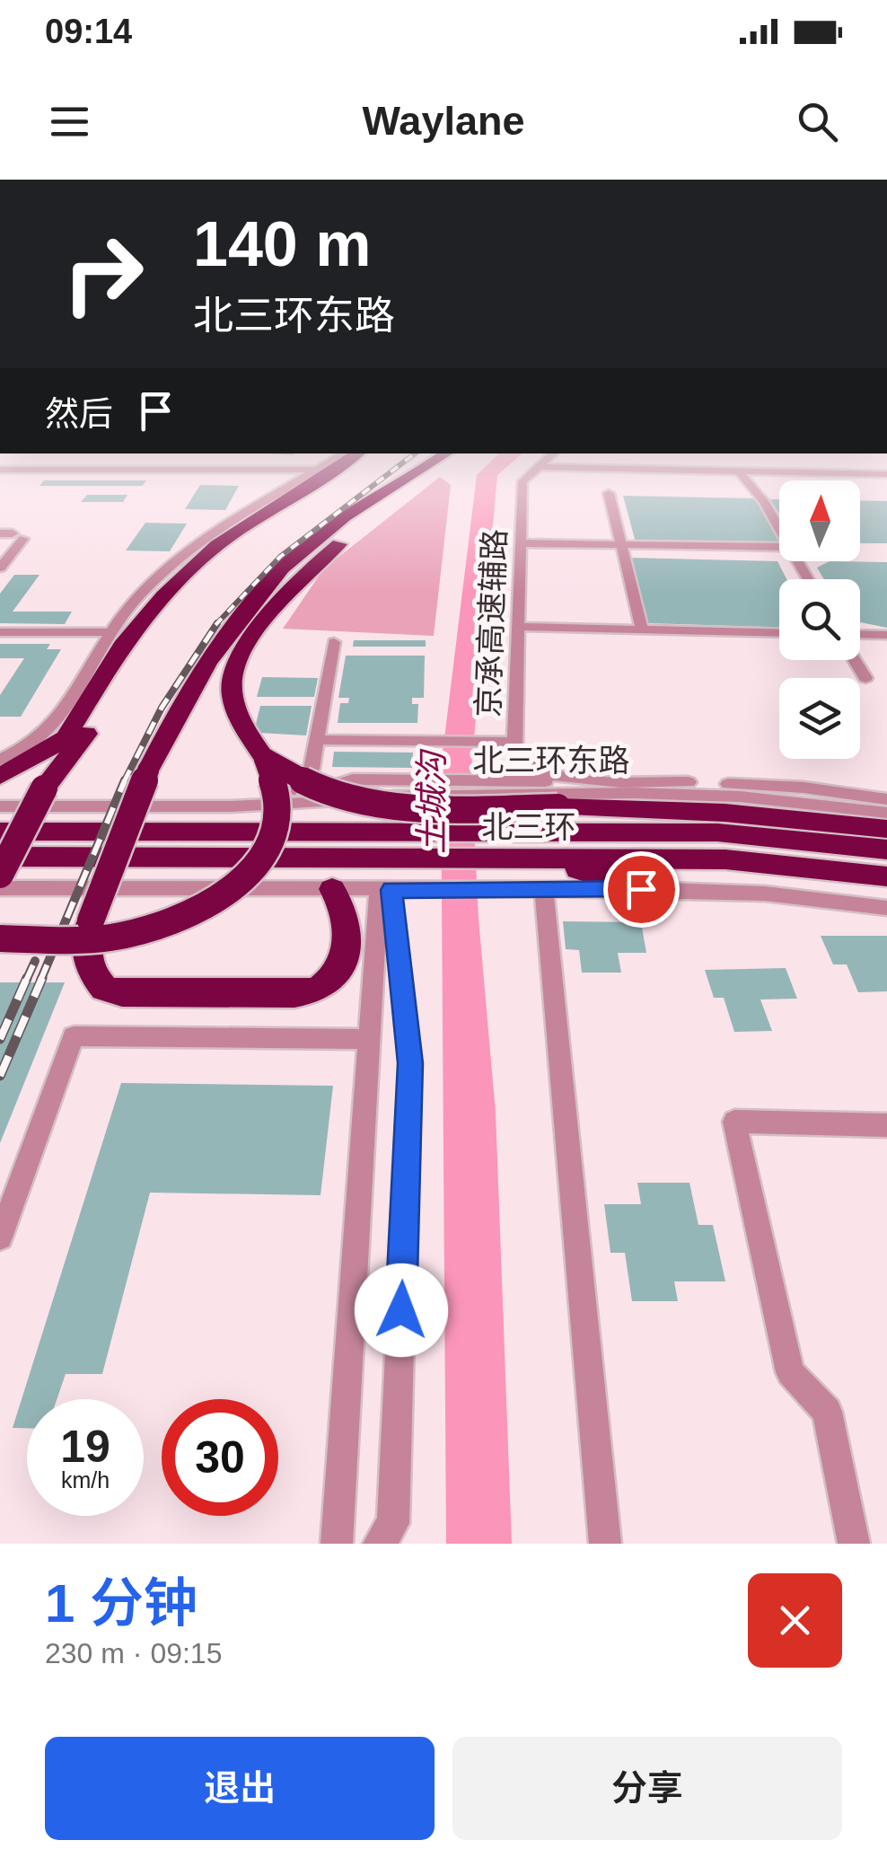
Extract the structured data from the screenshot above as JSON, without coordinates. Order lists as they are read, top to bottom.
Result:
{
  "streets": {
    "highway": ["北三环"],
    "street": ["京承高速辅路", "北三环东路"]
  },
  "water": ["土城沟"],
  "north": "top",
  "page": {
    "status": "09:14",
    "header": "Waylane",
    "turn": ["140 m", "北三环东路"],
    "then": "然后",
    "speed": "19 km/h",
    "limit": "30",
    "heading": ["1 分钟", "230 m · 09:15"],
    "buttons": ["退出", "分享"]
  }
}
